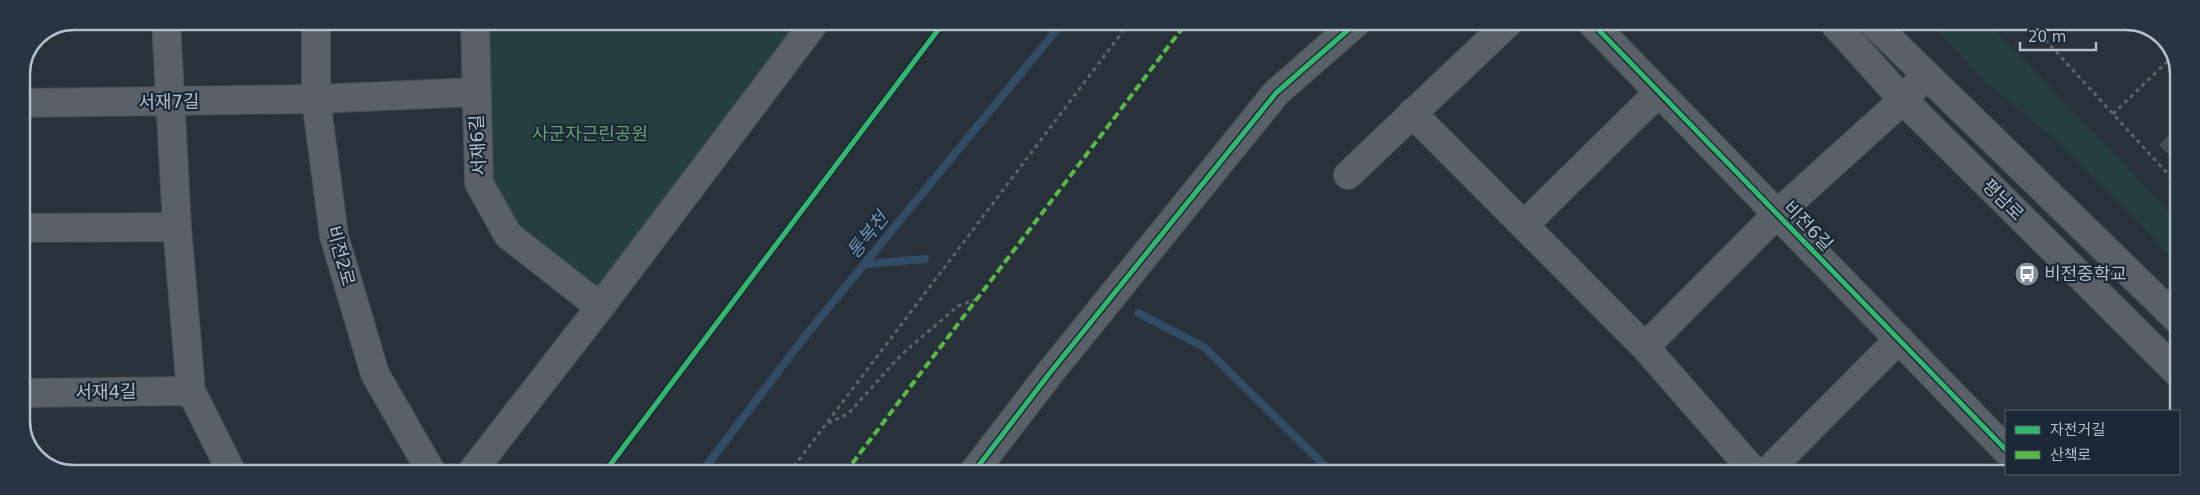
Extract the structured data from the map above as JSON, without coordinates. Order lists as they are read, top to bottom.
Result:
{
  "streets": {
    "street": [
      "서재7길",
      "서재6길",
      "평남로",
      "비전6길",
      "비전2로",
      "서재4길"
    ]
  },
  "crossings": [
    ["서재7길", "서재6길"],
    ["서재7길", "비전2로"],
    ["평남로", "비전6길"]
  ],
  "water": ["통복천"],
  "parks": ["사군자근린공원"],
  "places": {
    "bus stop": ["비전중학교"]
  },
  "legend": ["자전거길", "산책로"],
  "scale_bar": "20 m"
}
